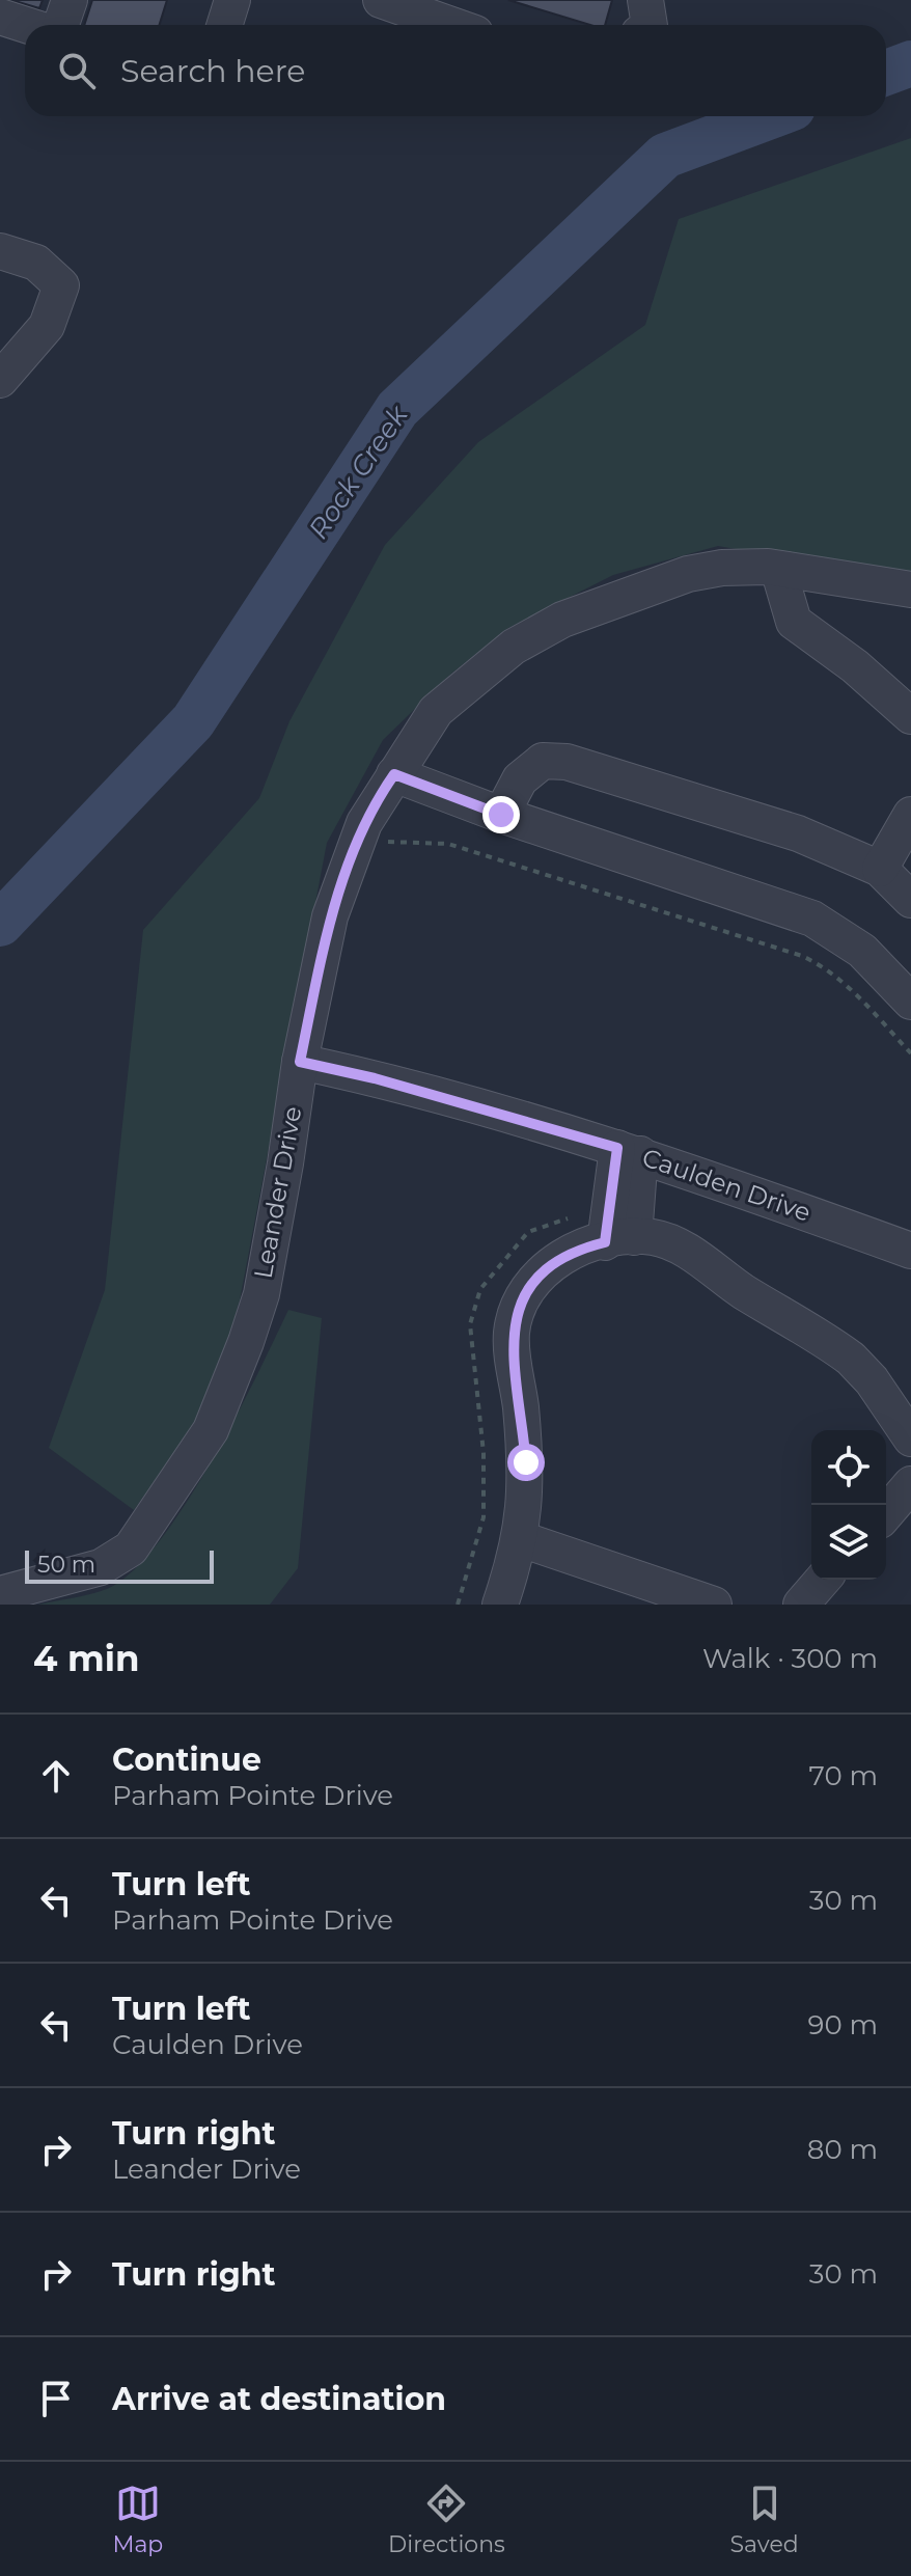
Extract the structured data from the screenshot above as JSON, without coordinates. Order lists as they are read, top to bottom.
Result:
{
  "streets": {
    "street": ["Caulden Drive", "Leander Drive"]
  },
  "crossings": [
    ["Caulden Drive", "Leander Drive"]
  ],
  "water": ["Rock Creek"],
  "scale_bar": "50 m",
  "page": {
    "search": "Search here",
    "scale": "50 m",
    "heading": ["4 min", "Walk · 300 m"],
    "list": [
      ["Continue", "Parham Pointe Drive", "70 m"],
      ["Turn left", "Parham Pointe Drive", "30 m"],
      ["Turn left", "Caulden Drive", "90 m"],
      ["Turn right", "Leander Drive", "80 m"],
      ["Turn right", "30 m"],
      "Arrive at destination"
    ],
    "nav": ["Map", "Directions", "Saved"]
  }
}
